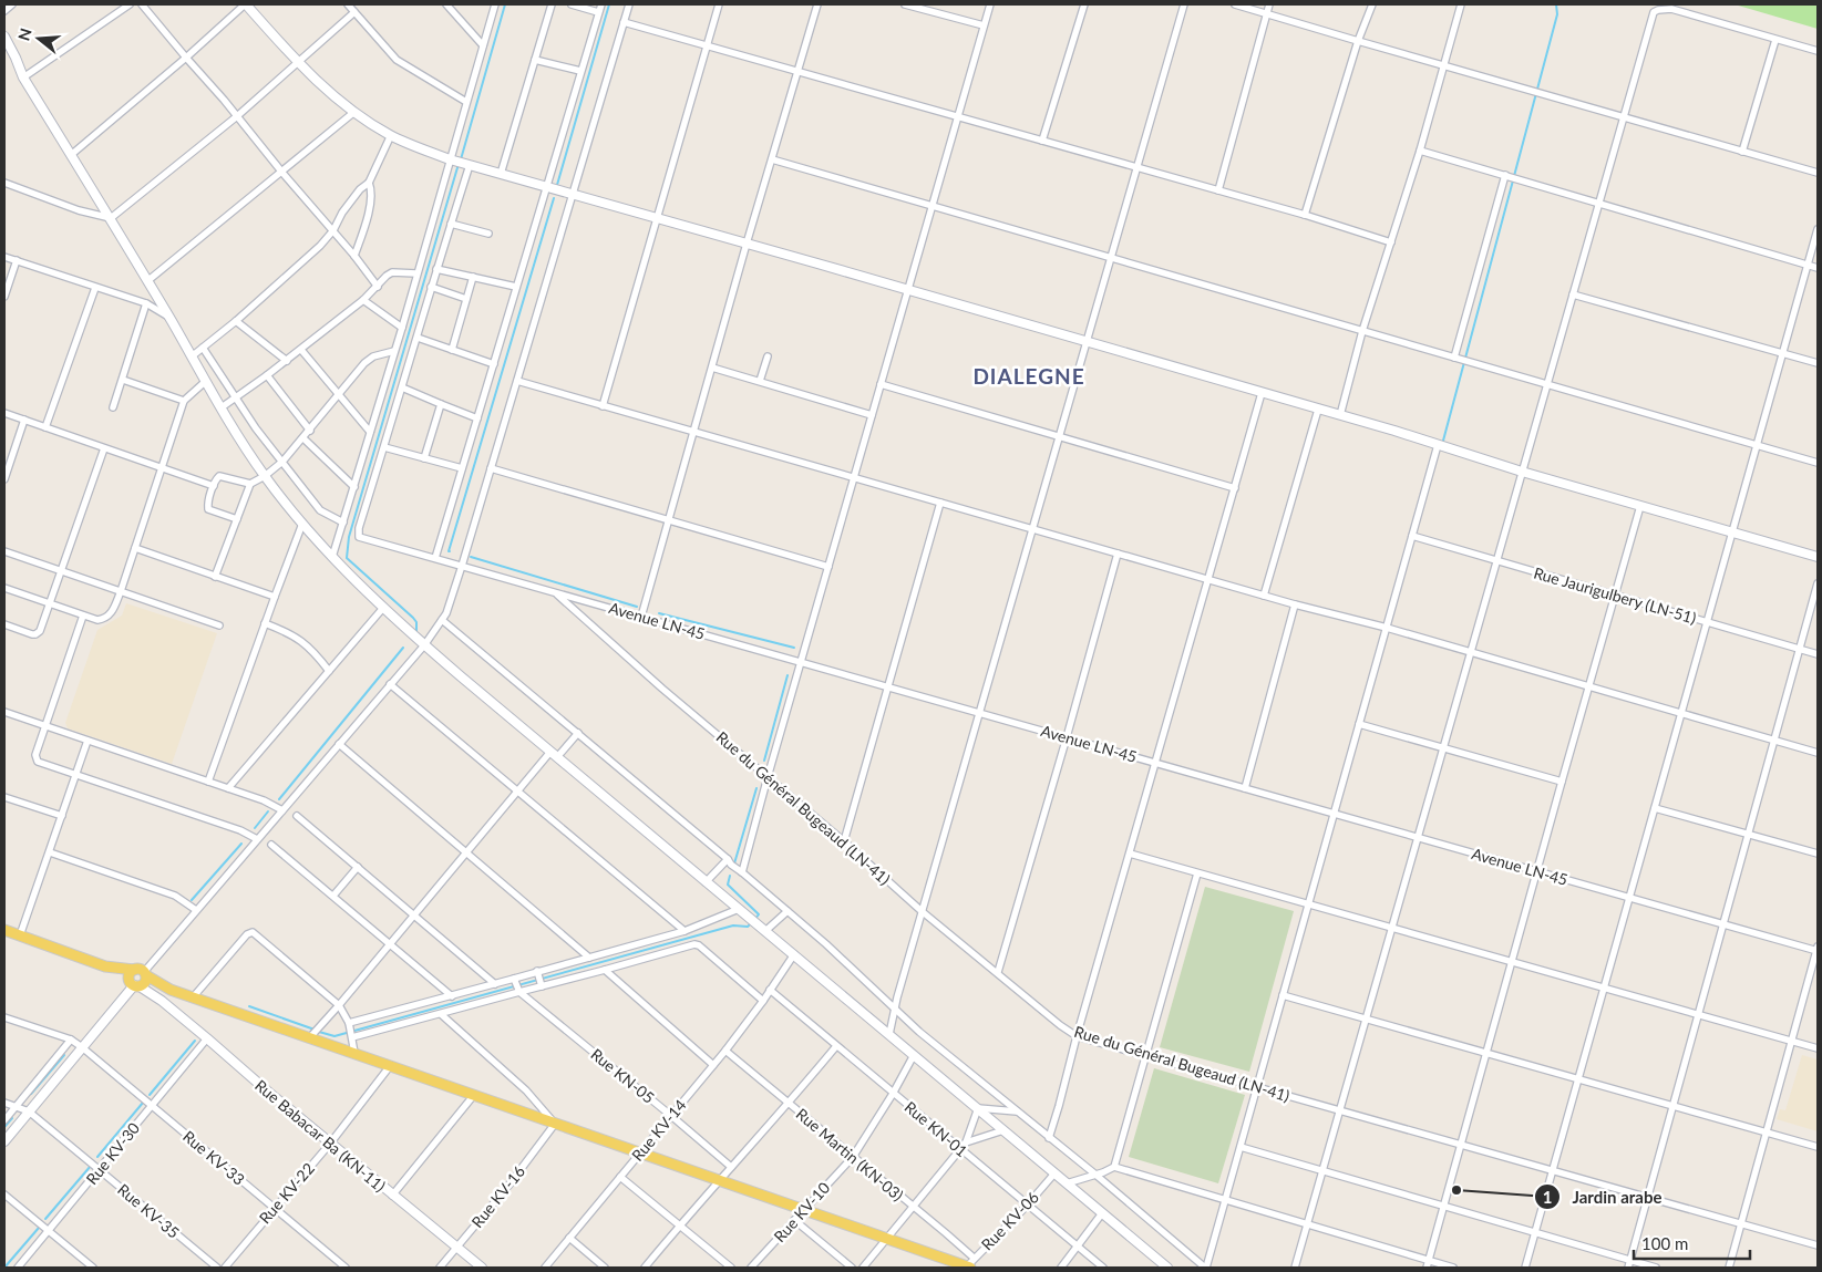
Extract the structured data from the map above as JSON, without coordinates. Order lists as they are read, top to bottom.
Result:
{
  "streets": {
    "street": [
      "Rue Jaurigulbery (LN-51)",
      "Avenue LN-45",
      "Rue du Général Bugeaud (LN-41)",
      "Rue KN-05",
      "Rue KN-01",
      "Rue KV-14",
      "Rue Babacar Ba (KN-11)",
      "Rue KV-30",
      "Rue Martin (KN-03)",
      "Rue KV-33",
      "Rue KV-22",
      "Rue KV-16",
      "Rue KV-35",
      "Rue KV-10",
      "Rue KV-06"
    ]
  },
  "crossings": [
    ["Avenue LN-45", "Rue du Général Bugeaud (LN-41)"],
    ["Rue KN-05", "Rue KV-14"],
    ["Rue KN-01", "Rue KV-14"],
    ["Rue KN-01", "Rue KV-10"],
    ["Rue KN-01", "Rue KV-06"],
    ["Rue KV-14", "Rue Martin (KN-03)"],
    ["Rue Babacar Ba (KN-11)", "Rue KV-30"],
    ["Rue Babacar Ba (KN-11)", "Rue KV-22"],
    ["Rue Babacar Ba (KN-11)", "Rue KV-16"],
    ["Rue KV-30", "Rue KV-33"],
    ["Rue KV-30", "Rue KV-35"],
    ["Rue Martin (KN-03)", "Rue KV-10"],
    ["Rue Martin (KN-03)", "Rue KV-06"],
    ["Rue KV-33", "Rue KV-22"]
  ],
  "districts": ["DIALEGNE"],
  "places": ["Jardin arabe"],
  "scale_bar": "100 m",
  "north": "left"
}
